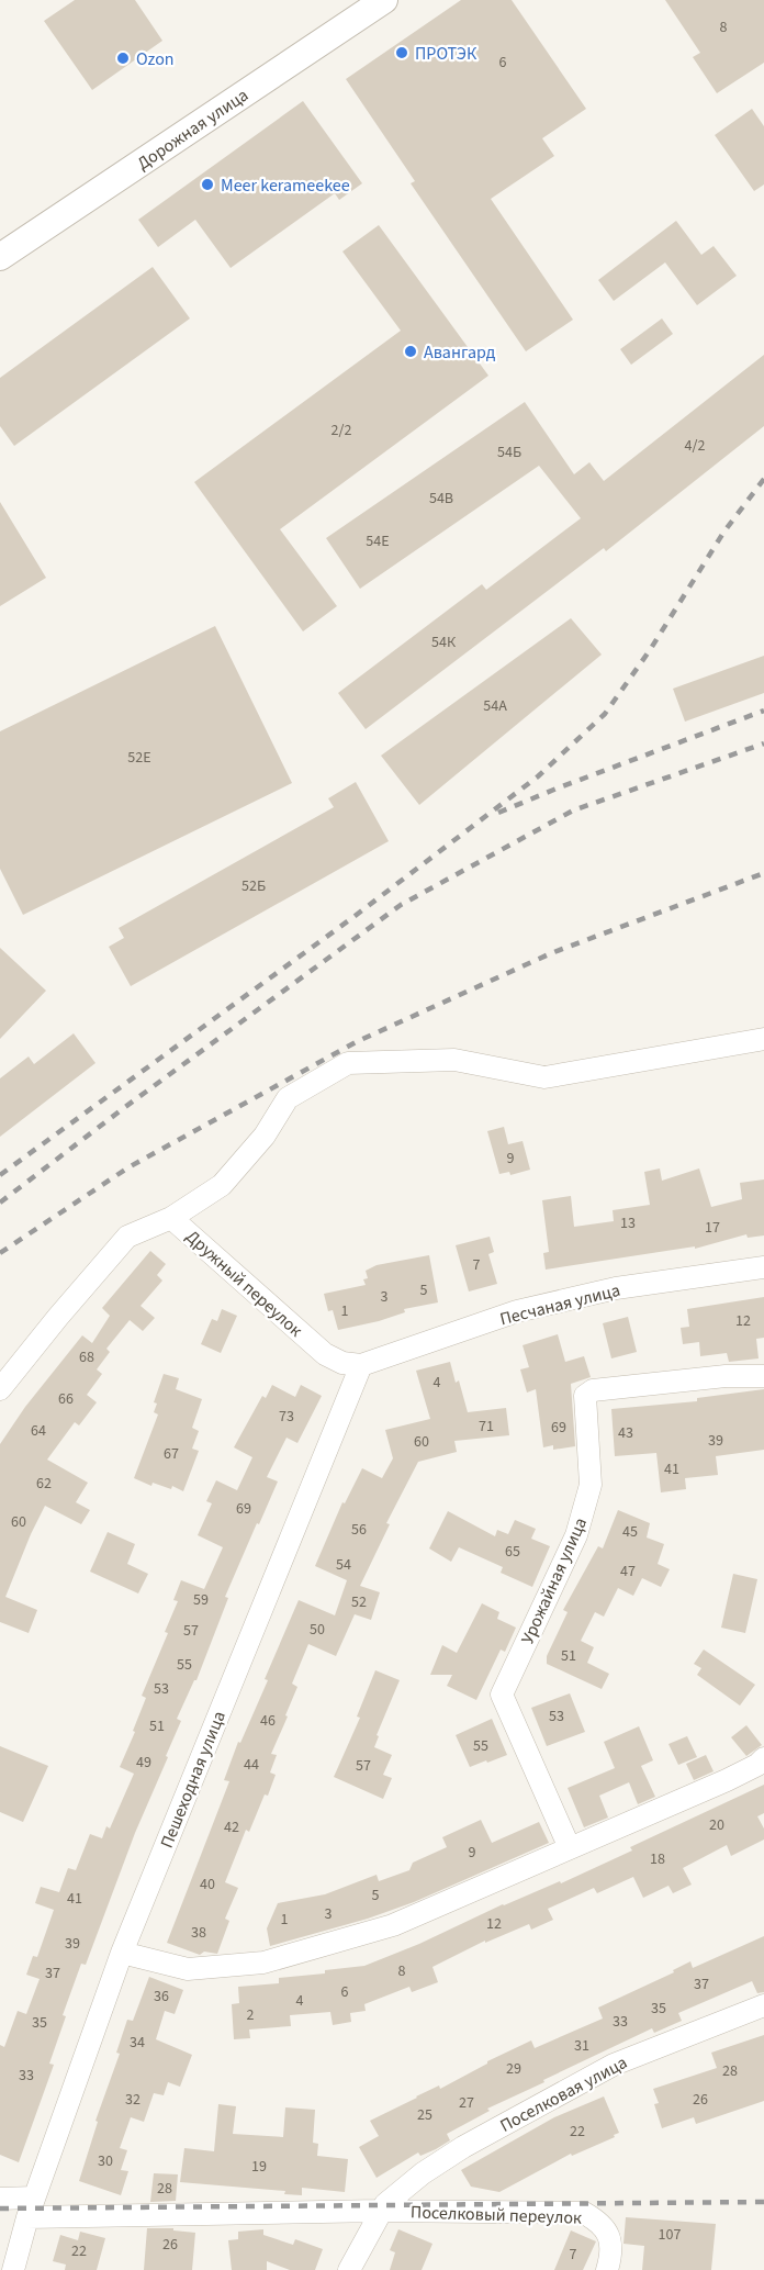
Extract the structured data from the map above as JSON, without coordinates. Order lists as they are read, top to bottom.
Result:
{
  "streets": {
    "street": [
      "Дорожная улица",
      "Дружный переулок",
      "Песчаная улица",
      "Урожайная улица",
      "Пешеходная улица",
      "Поселковая улица",
      "Поселковый переулок"
    ]
  },
  "crossings": [
    ["Дружный переулок", "Песчаная улица"],
    ["Дружный переулок", "Пешеходная улица"],
    ["Песчаная улица", "Пешеходная улица"],
    ["Поселковая улица", "Поселковый переулок"]
  ],
  "places": [
    "ПРОТЭК",
    "Ozon",
    "Meer kerameekee",
    "Авангард"
  ],
  "house_numbers": [
    "8",
    "6",
    "2/2",
    "4/2",
    "54Б",
    "54В",
    "54Е",
    "54К",
    "54А",
    "52Е",
    "52Б",
    "9",
    "13",
    "17",
    "7",
    "5",
    "3",
    "1",
    "12",
    "68",
    "4",
    "66",
    "73",
    "71",
    "69",
    "64",
    "43",
    "39",
    "60",
    "67",
    "41",
    "62",
    "69",
    "60",
    "56",
    "45",
    "65",
    "54",
    "47",
    "59",
    "52",
    "50",
    "57",
    "51",
    "55",
    "53",
    "53",
    "46",
    "51",
    "55",
    "49",
    "44",
    "57",
    "20",
    "42",
    "9",
    "18",
    "40",
    "5",
    "41",
    "3",
    "1",
    "12",
    "38",
    "39",
    "8",
    "37",
    "37",
    "6",
    "36",
    "4",
    "35",
    "2",
    "33",
    "35",
    "34",
    "31",
    "29",
    "28",
    "33",
    "32",
    "26",
    "27",
    "25",
    "22",
    "30",
    "19",
    "28",
    "107",
    "26",
    "22",
    "7"
  ]
}
